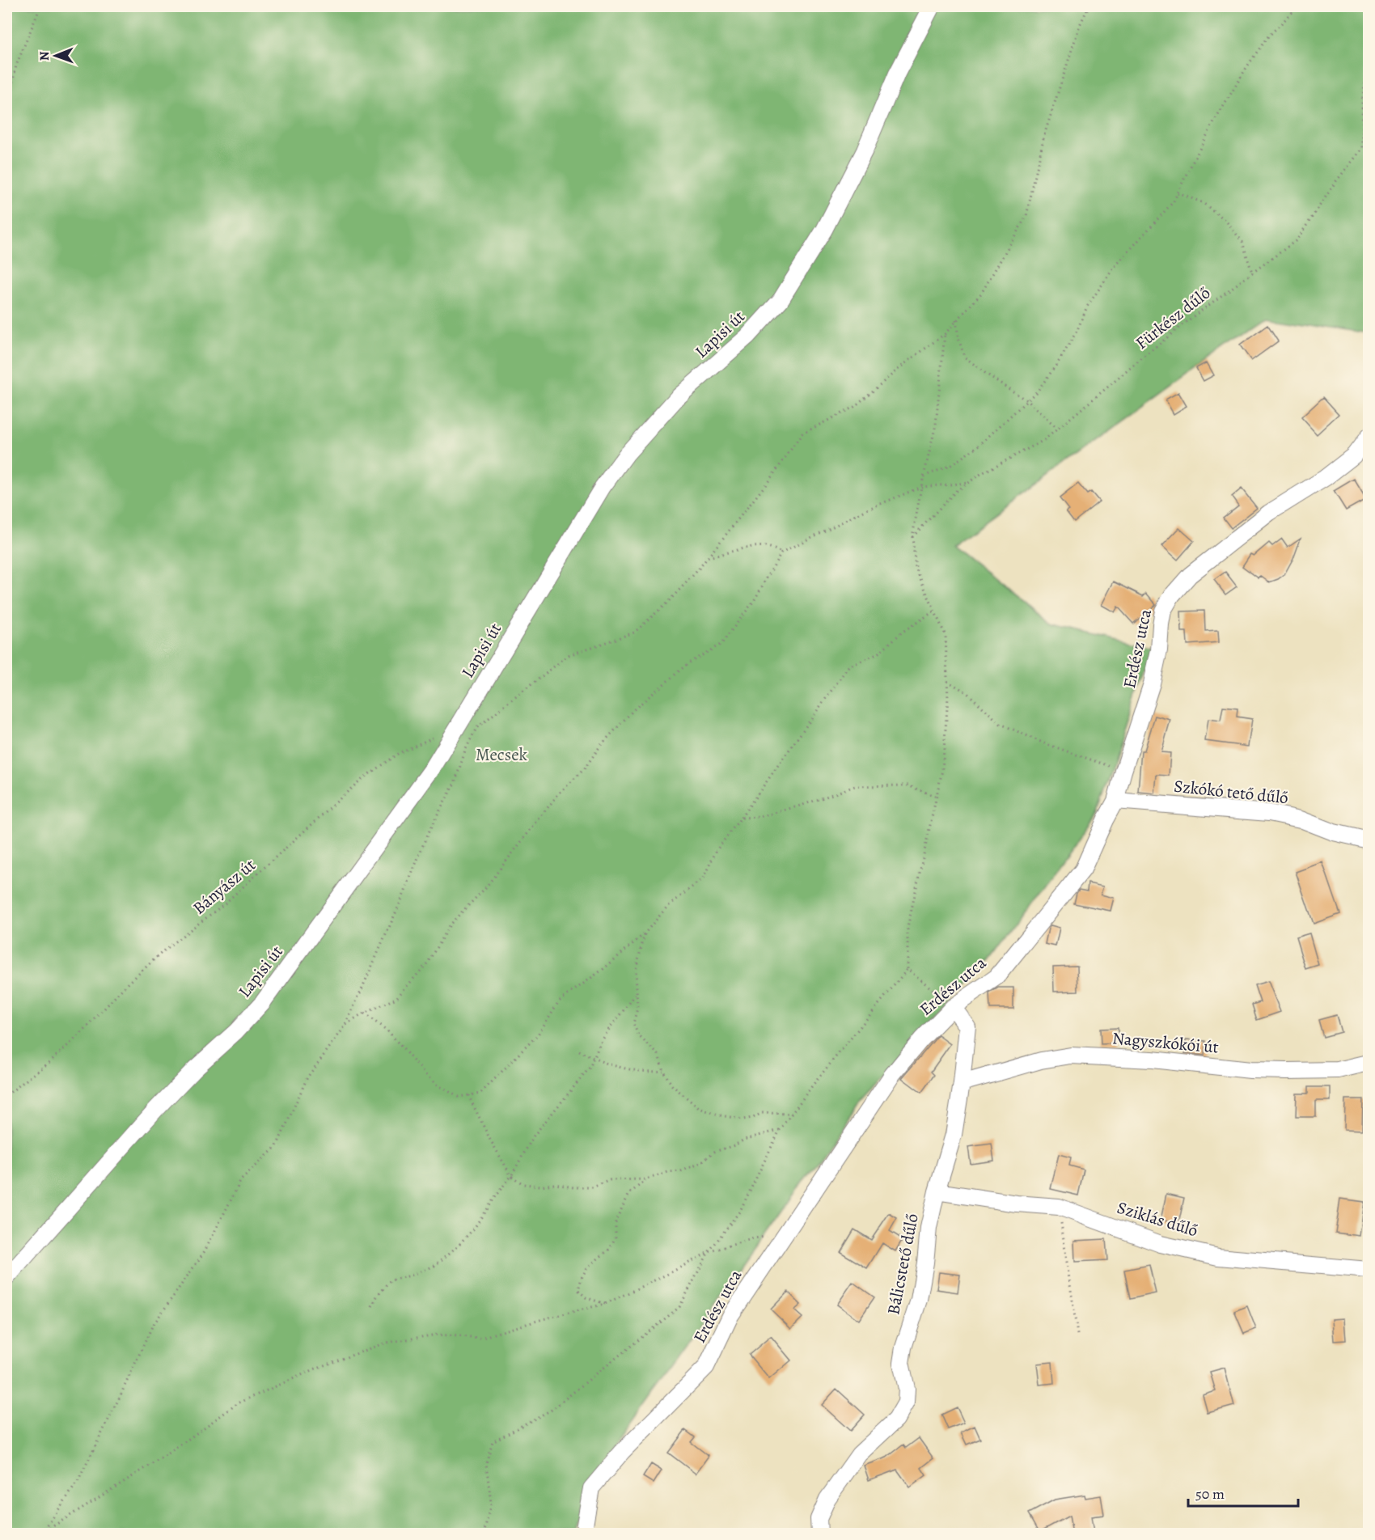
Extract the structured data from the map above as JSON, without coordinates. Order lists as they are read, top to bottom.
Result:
{
  "streets": {
    "street": [
      "Lapisi út",
      "Erdész utca",
      "Szkókó tető dűlő",
      "Nagyszkókói út",
      "Sziklás dűlő",
      "Bálicstető dűlő"
    ],
    "path": ["Fürkész dűlő", "Bányász út"]
  },
  "crossings": [
    ["Lapisi út", "Bányász út"],
    ["Erdész utca", "Szkókó tető dűlő"],
    ["Erdész utca", "Bálicstető dűlő"],
    ["Nagyszkókói út", "Bálicstető dűlő"],
    ["Sziklás dűlő", "Bálicstető dűlő"]
  ],
  "parks": ["Mecsek"],
  "scale_bar": "50 m",
  "north": "left"
}
